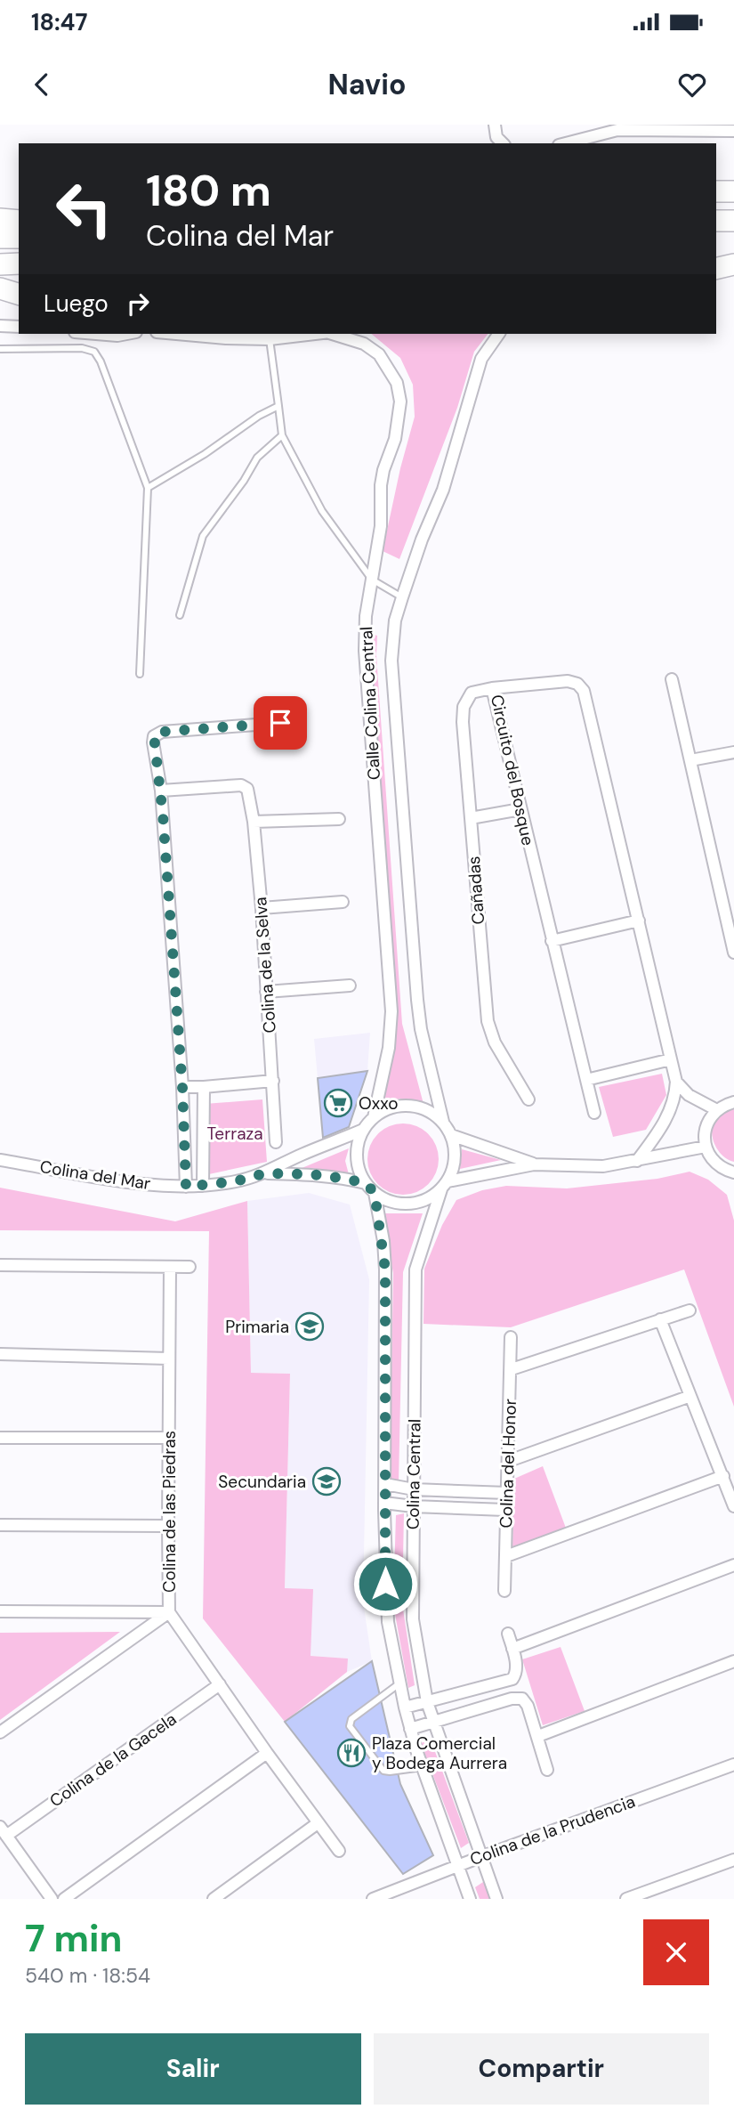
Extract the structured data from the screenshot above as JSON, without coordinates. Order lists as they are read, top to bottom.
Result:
{
  "streets": {
    "street": [
      "Calle Colina Central",
      "Circuito del Bosque",
      "Cañadas",
      "Colina de la Selva",
      "Colina del Mar",
      "Colina del Honor",
      "Colina Central",
      "Colina de las Piedras",
      "Colina de la Gacela",
      "Colina de la Prudencia"
    ]
  },
  "crossings": [
    ["Calle Colina Central", "Colina del Mar"],
    ["Calle Colina Central", "Colina Central"],
    ["Circuito del Bosque", "Cañadas"],
    ["Colina del Mar", "Colina Central"],
    ["Colina Central", "Colina de la Prudencia"],
    ["Colina de las Piedras", "Colina de la Gacela"]
  ],
  "parks": ["Terraza"],
  "places": {
    "supermarket": ["Oxxo"],
    "school or university": ["Primaria", "Secundaria"],
    "restaurant": ["Plaza Comercial y Bodega Aurrera"]
  },
  "page": {
    "status": "18:47",
    "header": "Navio",
    "turn": ["180 m", "Colina del Mar"],
    "then": "Luego",
    "heading": ["7 min", "540 m · 18:54"],
    "buttons": ["Salir", "Compartir"]
  }
}
